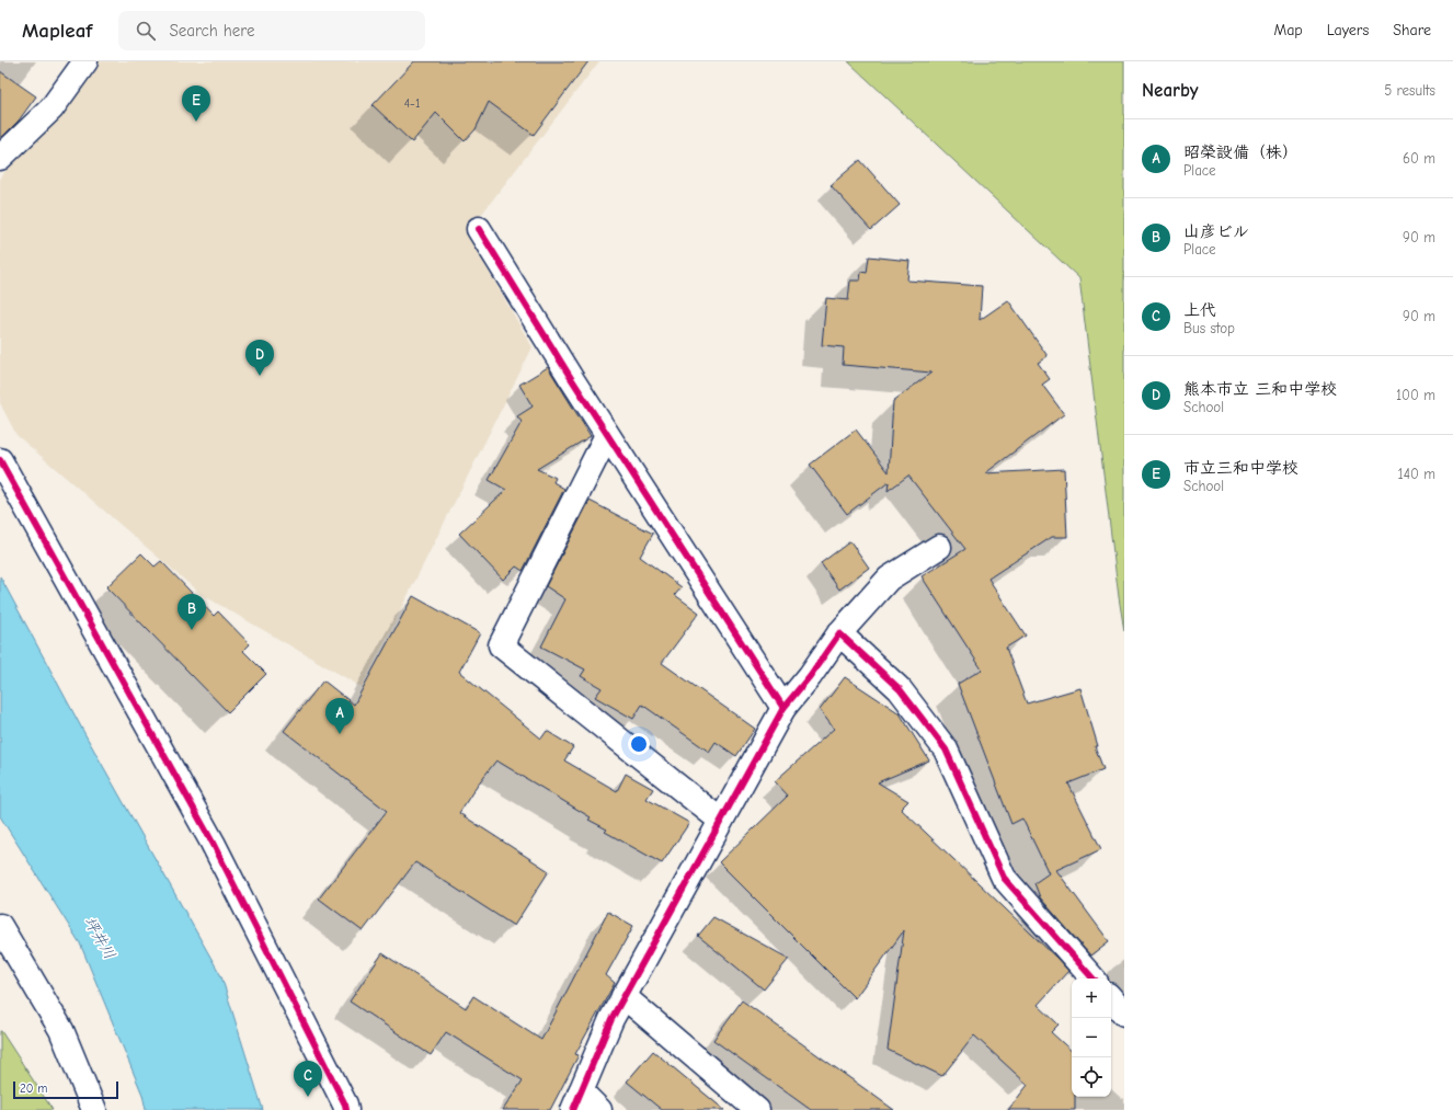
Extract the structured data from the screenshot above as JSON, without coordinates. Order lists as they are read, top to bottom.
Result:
{
  "water": ["坪井川"],
  "house_numbers": ["4−1"],
  "scale_bar": "20 m",
  "page": {
    "header": "Mapleaf",
    "search": "Search here",
    "nav": ["Map", "Layers", "Share"],
    "heading": ["Nearby", "5 results"],
    "pins": [
      "E",
      "D",
      "B",
      "A",
      "C"
    ],
    "list": [
      {
        "mark": "A",
        "name": "昭榮設備（株）",
        "note": "Place",
        "value": "60 m"
      },
      {
        "mark": "B",
        "name": "山彦ビル",
        "note": "Place",
        "value": "90 m"
      },
      {
        "mark": "C",
        "name": "上代",
        "note": "Bus stop",
        "value": "90 m"
      },
      {
        "mark": "D",
        "name": "熊本市立 三和中学校",
        "note": "School",
        "value": "100 m"
      },
      {
        "mark": "E",
        "name": "市立三和中学校",
        "note": "School",
        "value": "140 m"
      }
    ],
    "map_buttons": ["+", "−"],
    "scale": "20 m"
  }
}
